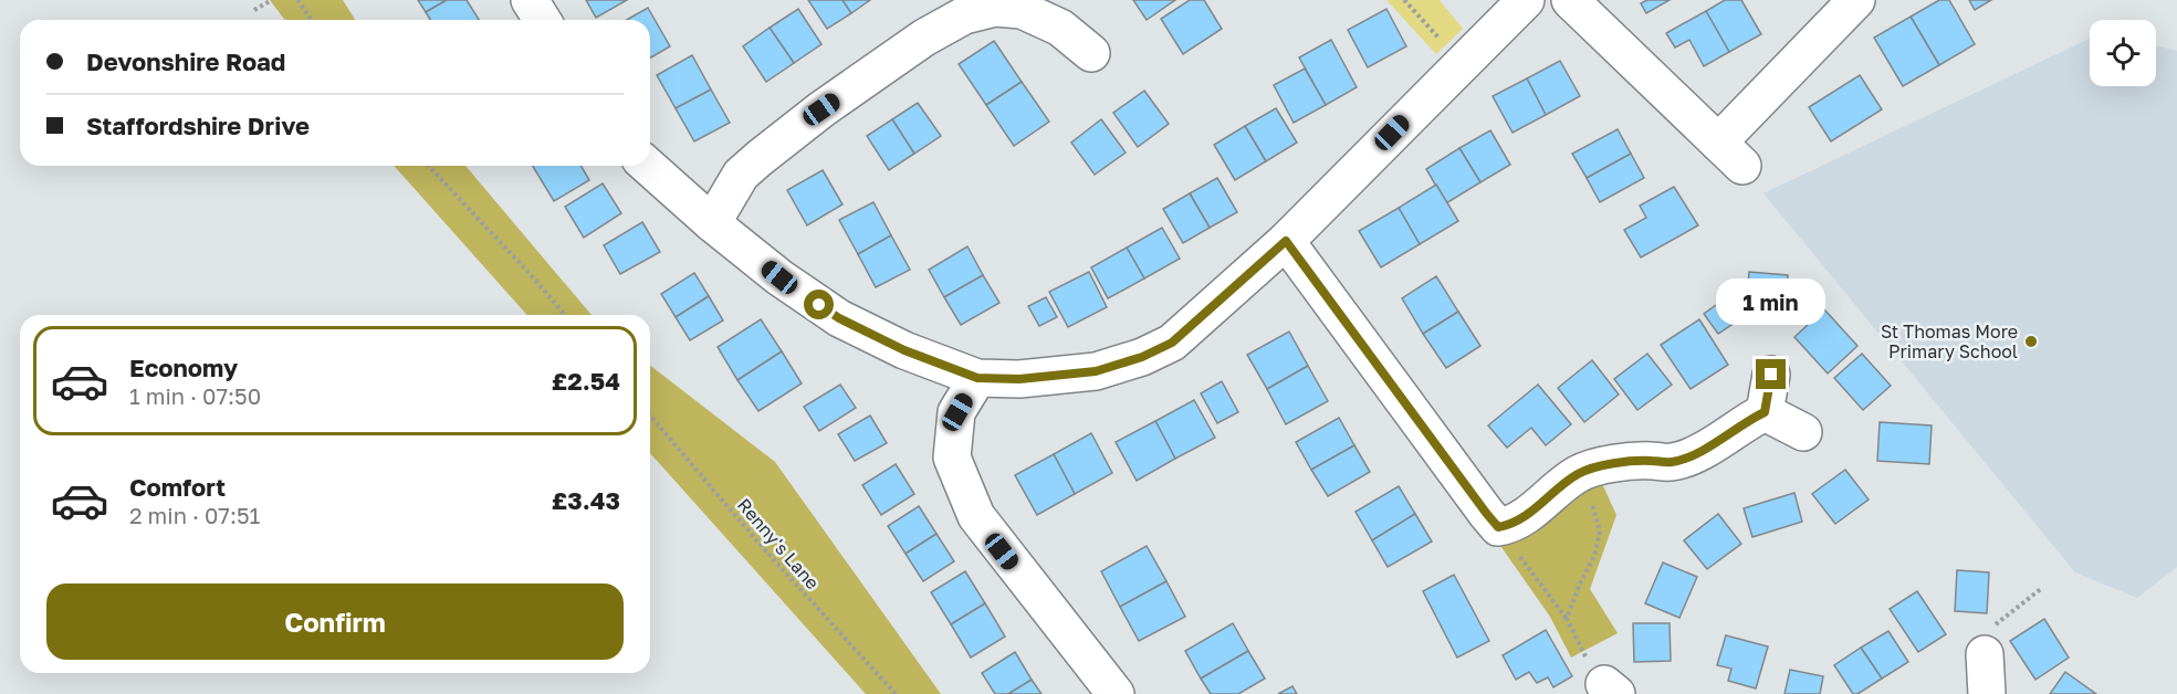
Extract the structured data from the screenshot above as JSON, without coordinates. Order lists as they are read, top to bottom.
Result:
{
  "streets": {
    "path": ["Renny's Lane"]
  },
  "places": ["St Thomas More Primary School"],
  "page": {
    "banner": ["Devonshire Road", "Staffordshire Drive"],
    "bubble": "1 min",
    "list": [
      {
        "name": "Economy",
        "note": "1 min · 07:50",
        "value": "£2.54"
      },
      {
        "name": "Comfort",
        "note": "2 min · 07:51",
        "value": "£3.43"
      }
    ],
    "buttons": "Confirm"
  }
}
